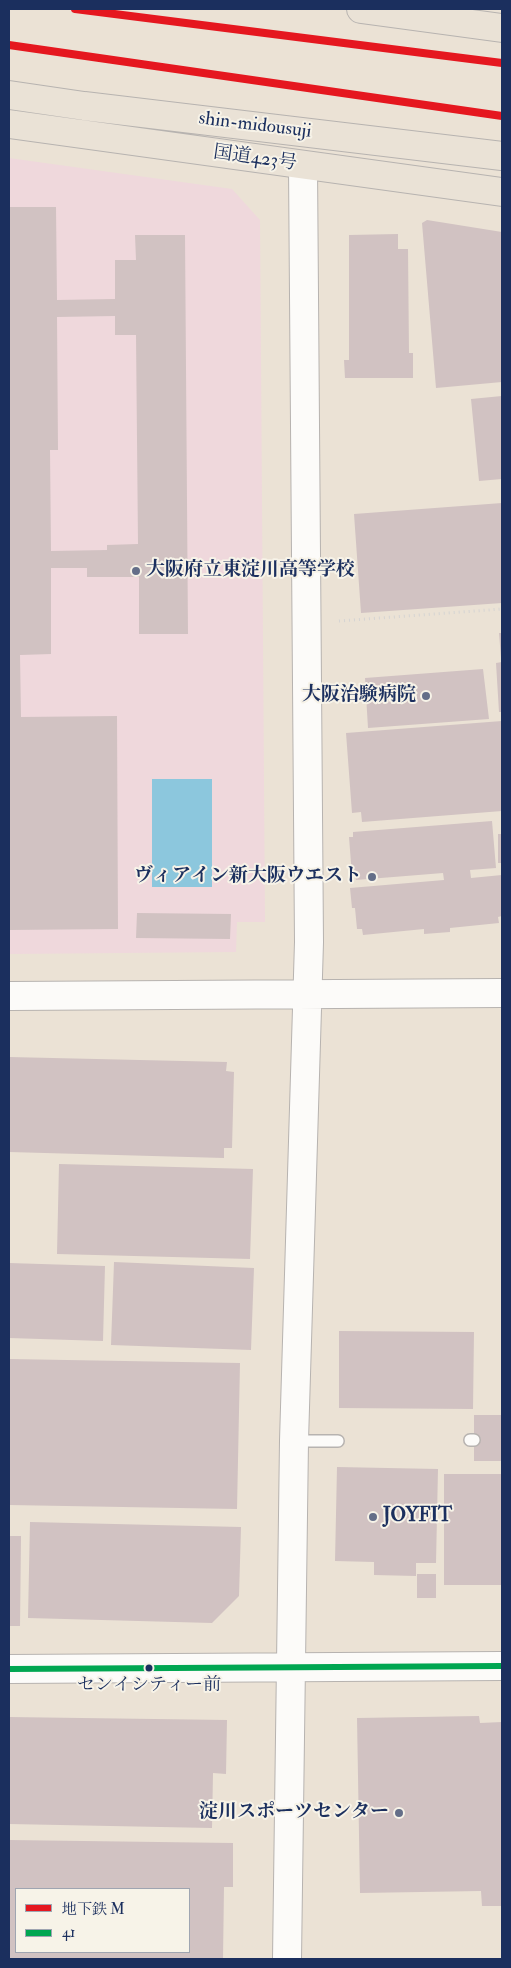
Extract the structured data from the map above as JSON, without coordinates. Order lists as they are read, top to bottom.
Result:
{
  "streets": {
    "highway": ["shin-midousuji", "国道423号"]
  },
  "places": [
    "大阪府立東淀川高等学校",
    "大阪治験病院",
    "ヴィアイン新大阪ウエスト",
    "JOYFIT",
    "センイシティー前",
    "淀川スポーツセンター"
  ],
  "lines": ["metro line M", "transit line 41"],
  "legend": ["地下鉄 M", "41"]
}
